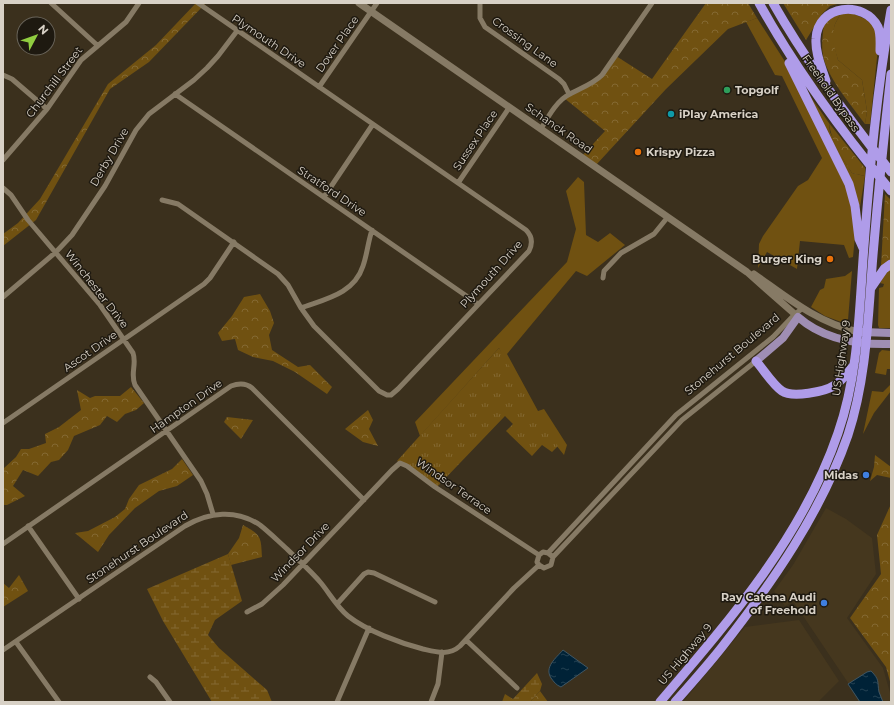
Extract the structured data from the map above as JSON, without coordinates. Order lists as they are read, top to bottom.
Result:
{
  "streets": {
    "highway": ["Freehold Bypass", "US Highway 9"],
    "main road": ["Schanck Road", "Stonehurst Boulevard"],
    "street": [
      "Plymouth Drive",
      "Crossing Lane",
      "Dover Place",
      "Churchill Street",
      "Sussex Place",
      "Derby Drive",
      "Stratford Drive",
      "Winchester Drive",
      "Ascot Drive",
      "Hampton Drive",
      "Windsor Terrace",
      "Windsor Drive"
    ]
  },
  "crossings": [
    ["Plymouth Drive", "Dover Place"],
    ["Plymouth Drive", "Sussex Place"],
    ["Plymouth Drive", "Derby Drive"],
    ["Plymouth Drive", "Stratford Drive"],
    ["Plymouth Drive", "Ascot Drive"],
    ["Dover Place", "Schanck Road"],
    ["Schanck Road", "Sussex Place"],
    ["Schanck Road", "Stonehurst Boulevard"],
    ["Schanck Road", "US Highway 9"],
    ["Derby Drive", "Stratford Drive"],
    ["Derby Drive", "Winchester Drive"],
    ["Winchester Drive", "Ascot Drive"],
    ["Winchester Drive", "Stonehurst Boulevard"],
    ["Winchester Drive", "Hampton Drive"],
    ["Stonehurst Boulevard", "Windsor Terrace"],
    ["Stonehurst Boulevard", "Windsor Drive"],
    ["Hampton Drive", "Windsor Terrace"],
    ["Hampton Drive", "Windsor Drive"],
    ["Windsor Terrace", "Windsor Drive"]
  ],
  "places": [
    "Topgolf",
    "iPlay America",
    "Krispy Pizza",
    "Burger King",
    "Midas",
    "Ray Catena Audi of Freehold"
  ],
  "north": "top right"
}
